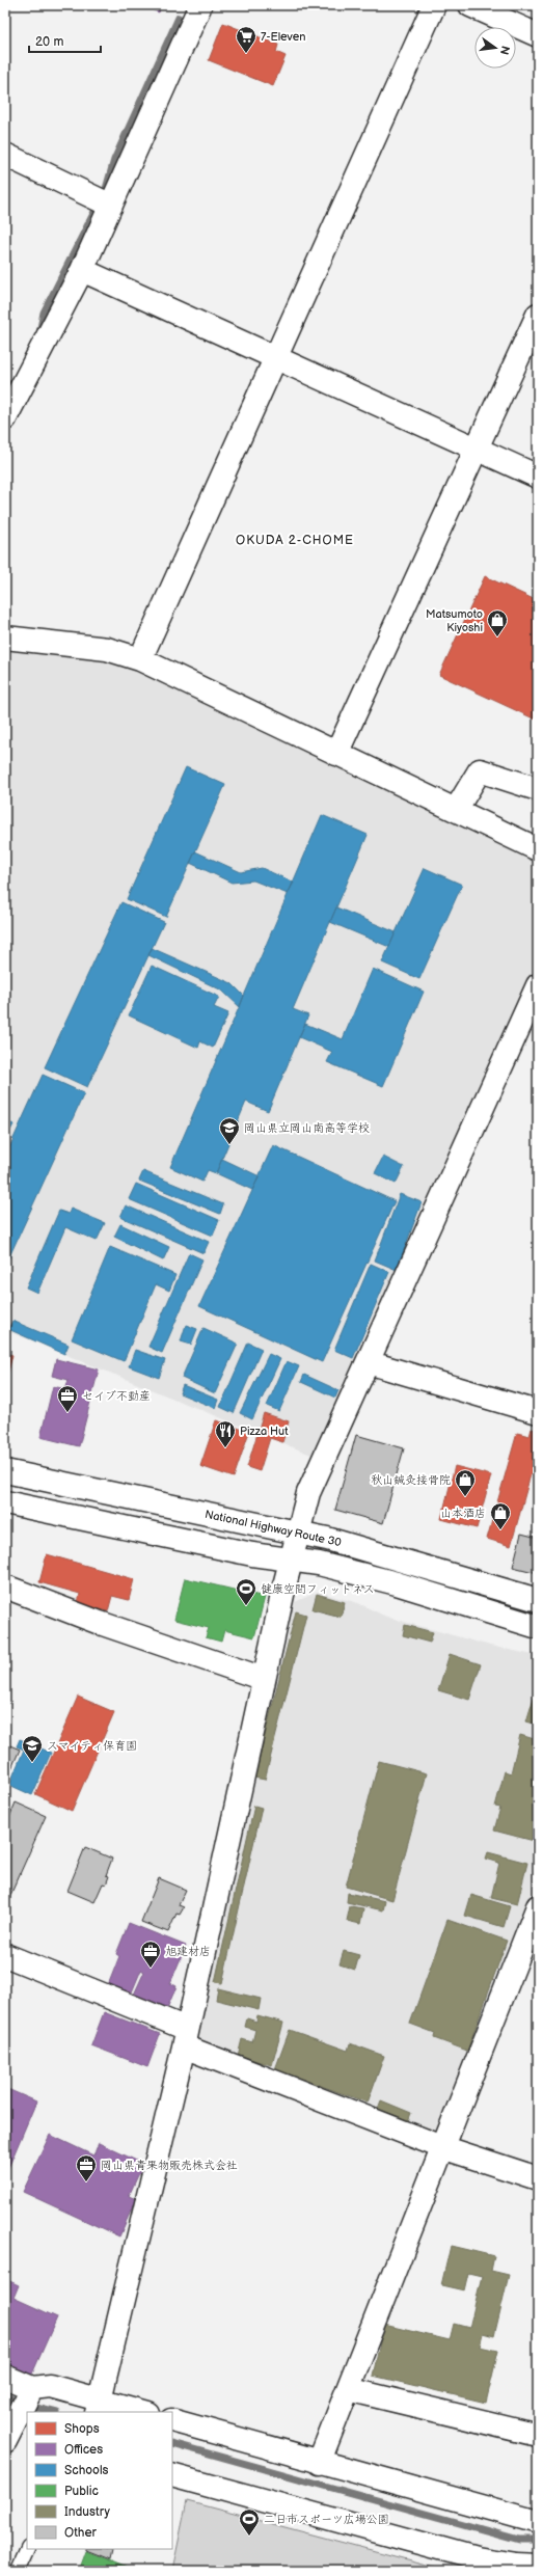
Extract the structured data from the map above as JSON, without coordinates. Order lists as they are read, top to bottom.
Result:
{
  "streets": {
    "main road": ["National Highway Route 30"]
  },
  "districts": ["OKUDA 2-CHOME"],
  "places": {
    "supermarket": ["7-Eleven"],
    "shop": ["Matsumoto Kiyoshi", "秋山鍼灸接骨院", "山本酒店"],
    "school or university": ["岡山県立岡山南高等学校", "スマイティ保育園"],
    "office": ["セイブ不動産", "旭建材店", "岡山県青果物販売株式会社"],
    "restaurant": ["Pizza Hut"],
    "sports": ["健康空間フィットネス", "二日市スポーツ広場公園"]
  },
  "legend": [
    "Shops",
    "Offices",
    "Schools",
    "Public",
    "Industry",
    "Other"
  ],
  "scale_bar": "20 m",
  "north": "right"
}
